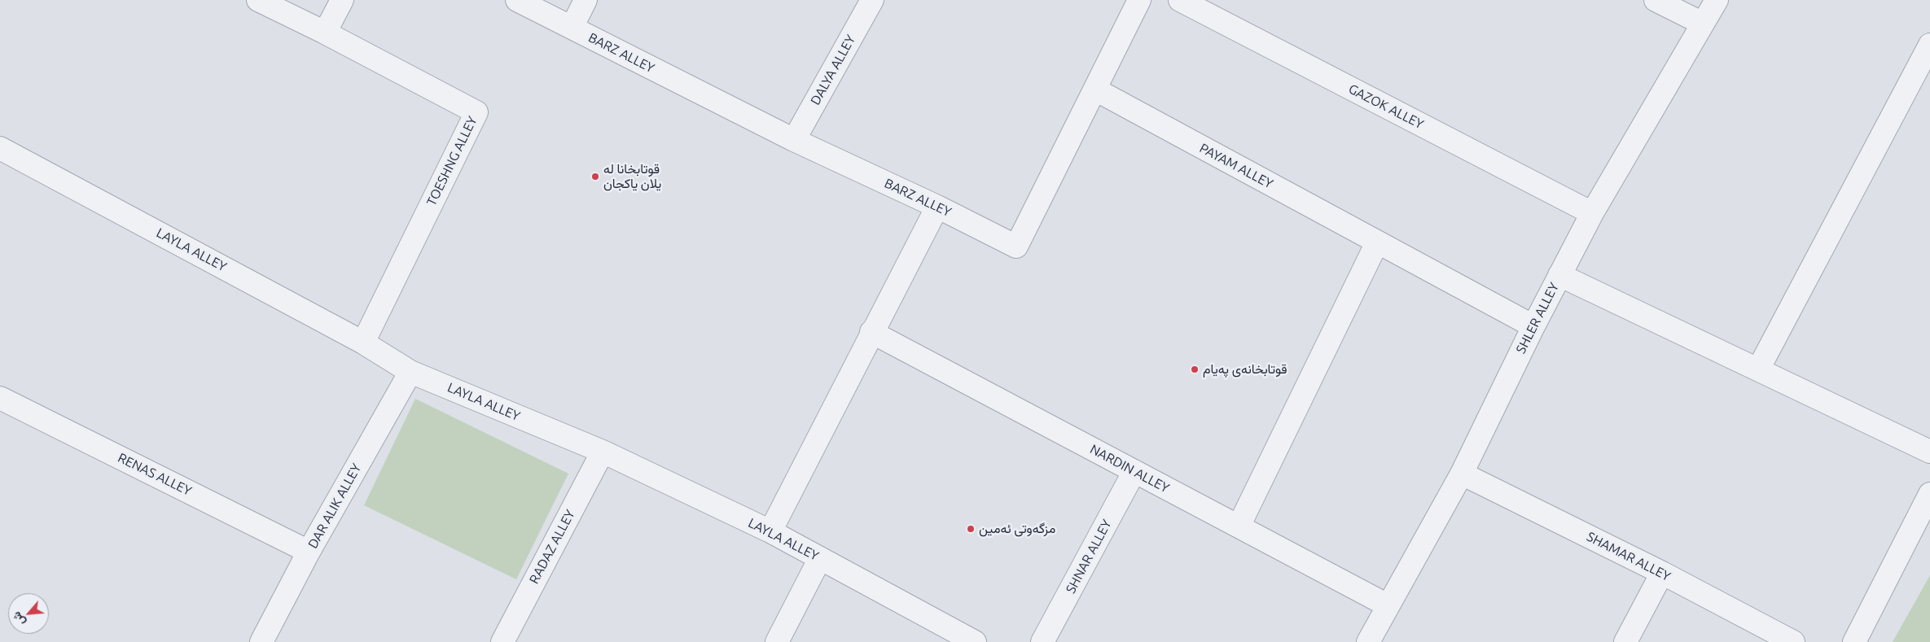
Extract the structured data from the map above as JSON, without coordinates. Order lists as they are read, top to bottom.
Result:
{
  "streets": {
    "street": [
      "BARZ ALLEY",
      "DALYA ALLEY",
      "GAZOK ALLEY",
      "TOESHNG ALLEY",
      "PAYAM ALLEY",
      "LAYLA ALLEY",
      "SHLER ALLEY",
      "NARDIN ALLEY",
      "RENAS ALLEY",
      "DAR ALIK ALLEY",
      "RADAZ ALLEY",
      "SHNAR ALLEY",
      "SHAMAR ALLEY"
    ]
  },
  "crossings": [
    ["BARZ ALLEY", "DALYA ALLEY"],
    ["BARZ ALLEY", "PAYAM ALLEY"],
    ["GAZOK ALLEY", "SHLER ALLEY"],
    ["TOESHNG ALLEY", "LAYLA ALLEY"],
    ["PAYAM ALLEY", "SHLER ALLEY"],
    ["LAYLA ALLEY", "DAR ALIK ALLEY"],
    ["LAYLA ALLEY", "RADAZ ALLEY"],
    ["SHLER ALLEY", "NARDIN ALLEY"],
    ["SHLER ALLEY", "SHAMAR ALLEY"],
    ["NARDIN ALLEY", "SHNAR ALLEY"],
    ["RENAS ALLEY", "DAR ALIK ALLEY"]
  ],
  "places": ["قوتابخانا له يلان ياكجان", "قوتابخانەی پەیام", "مزگەوتی ئەمین"],
  "north": "bottom left"
}
